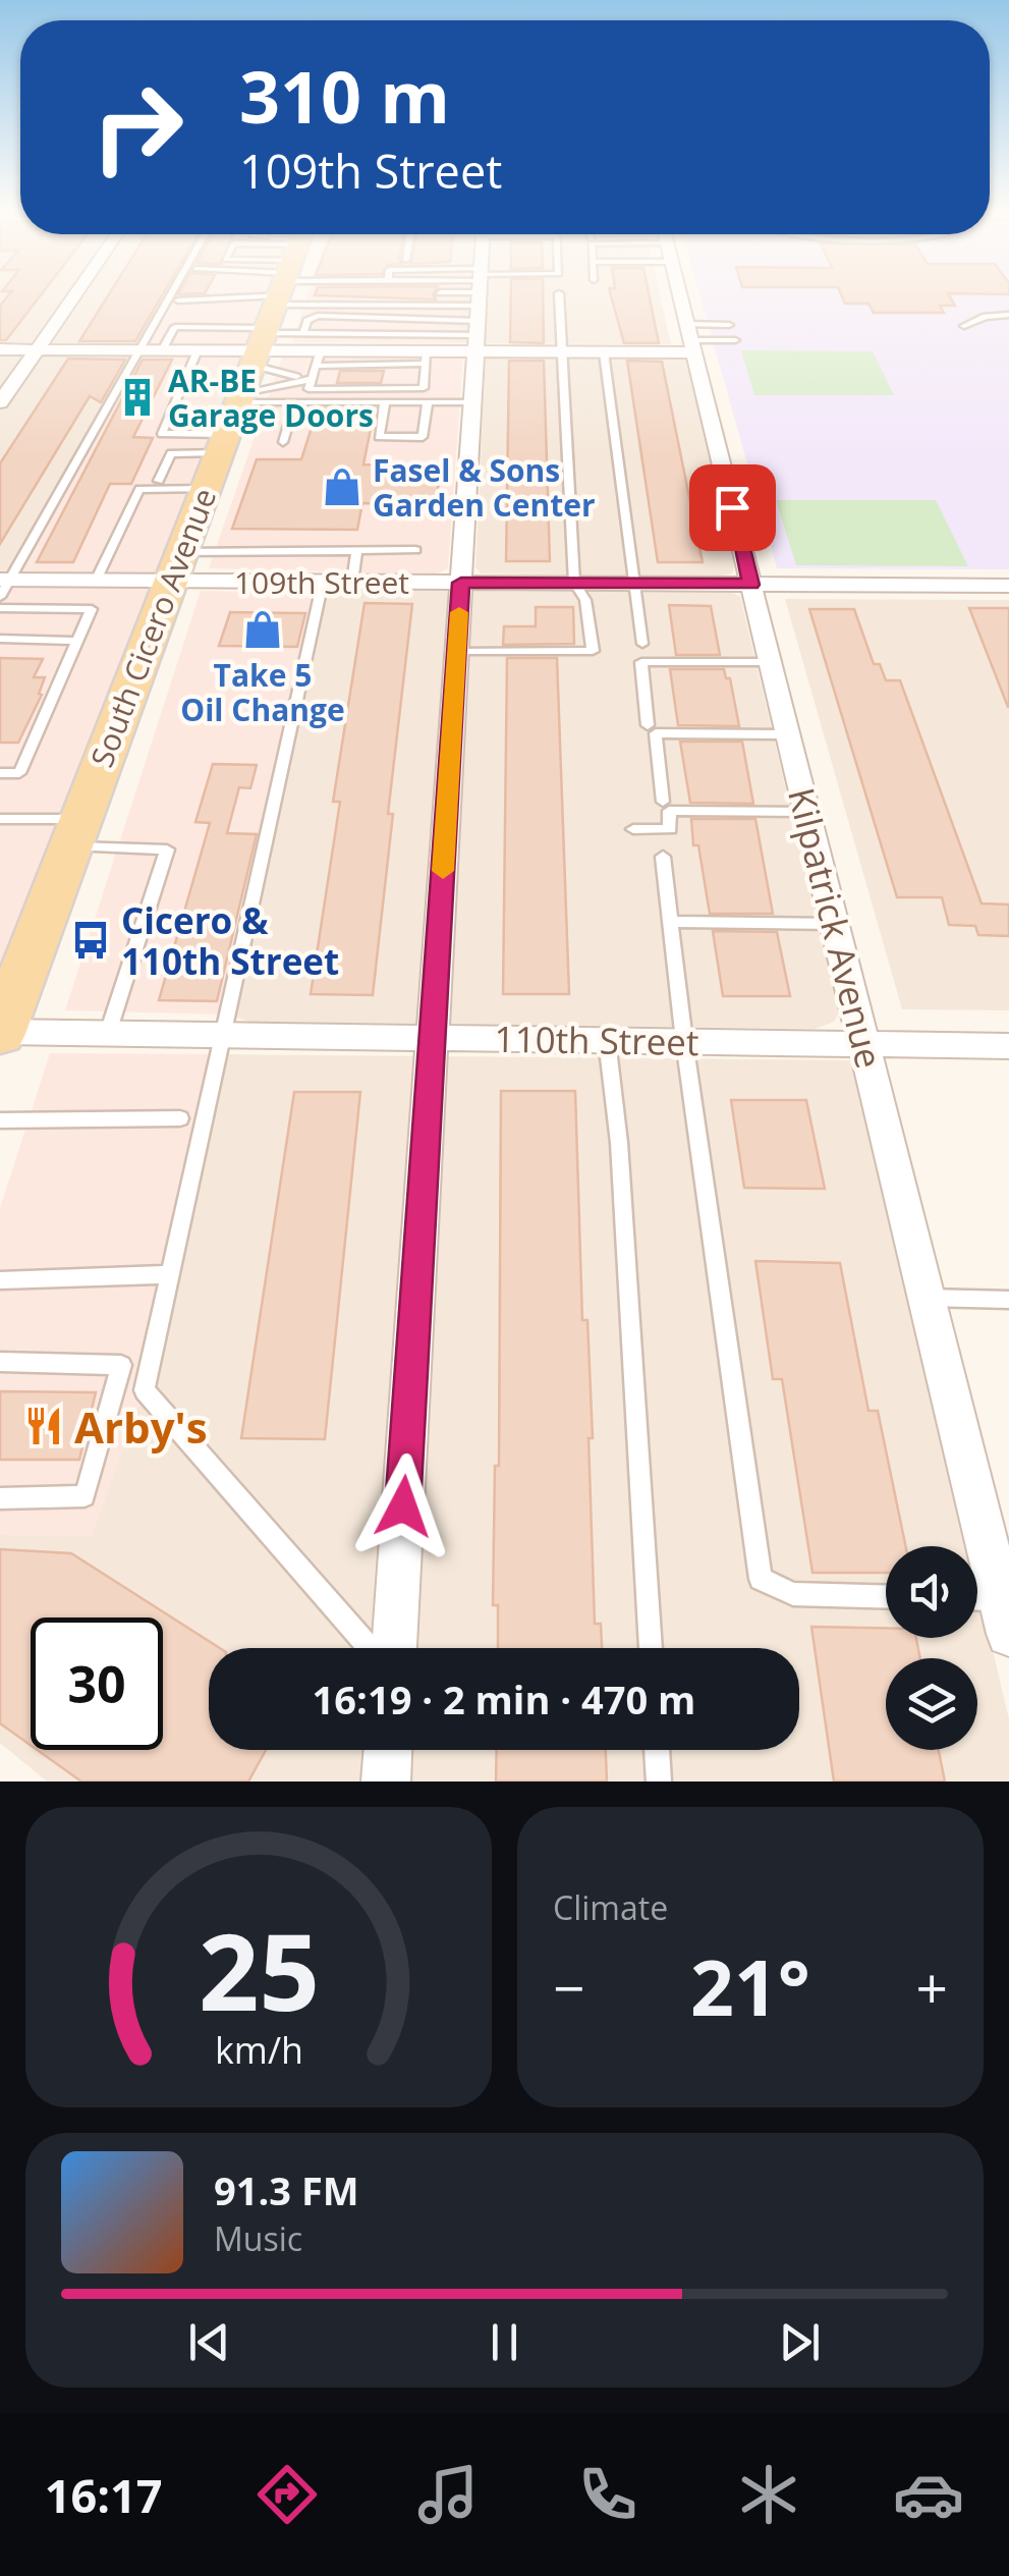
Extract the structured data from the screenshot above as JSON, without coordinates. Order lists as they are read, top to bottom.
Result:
{
  "streets": {
    "main road": ["South Cicero Avenue"],
    "street": ["109th Street", "Kilpatrick Avenue", "110th Street"]
  },
  "crossings": [
    ["109th Street", "South Cicero Avenue"],
    ["109th Street", "Kilpatrick Avenue"],
    ["South Cicero Avenue", "110th Street"],
    ["Kilpatrick Avenue", "110th Street"]
  ],
  "places": {
    "building": ["AR-BE Garage Doors"],
    "shop": ["Fasel & Sons Garden Center", "Take 5 Oil Change"],
    "bus stop": ["Cicero & 110th Street"],
    "restaurant": ["Arby's"]
  },
  "page": {
    "turn": ["310 m", "109th Street"],
    "limit": "30",
    "trip": "16:19 · 2 min · 470 m",
    "tile": "Climate",
    "heat": ["−", "21°", "+"],
    "song": ["91.3 FM", "Music"],
    "tabs": "16:17",
    "gauge": ["25", "km/h"]
  }
}
